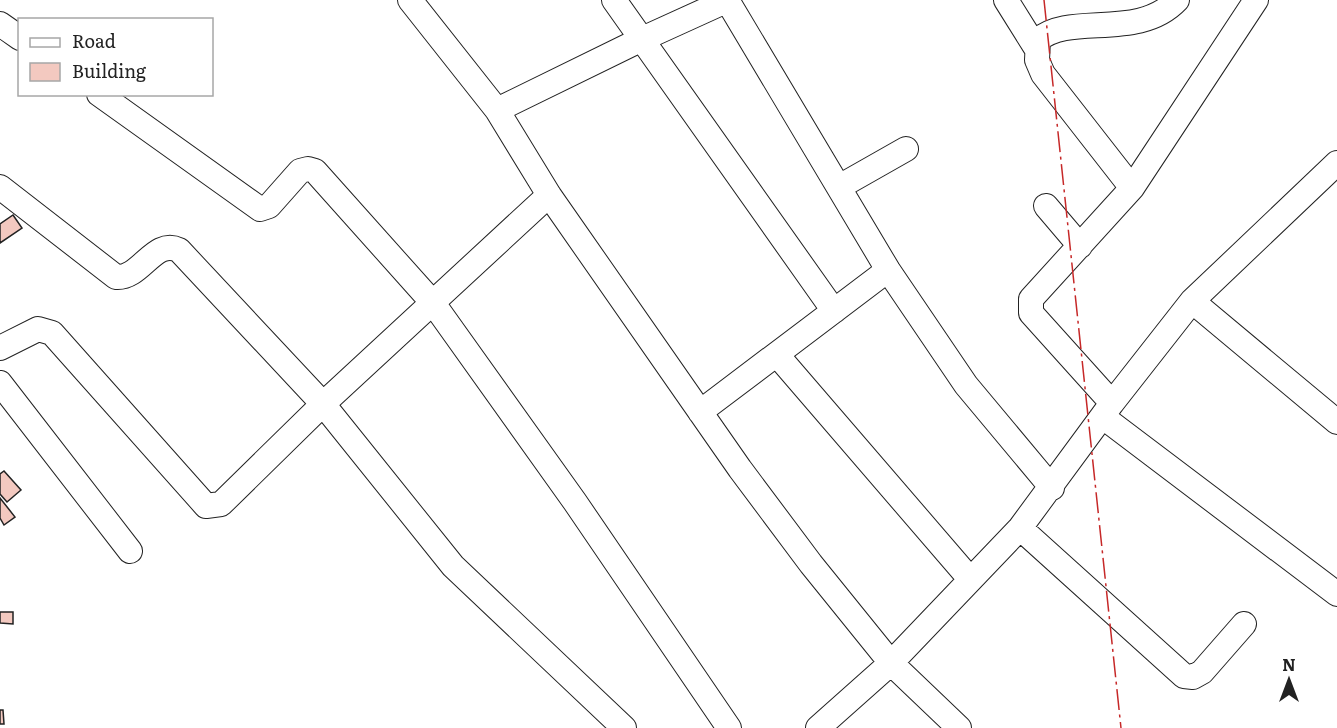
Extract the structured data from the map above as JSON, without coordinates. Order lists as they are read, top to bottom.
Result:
{
  "legend": ["Road", "Building"],
  "north": "top"
}
